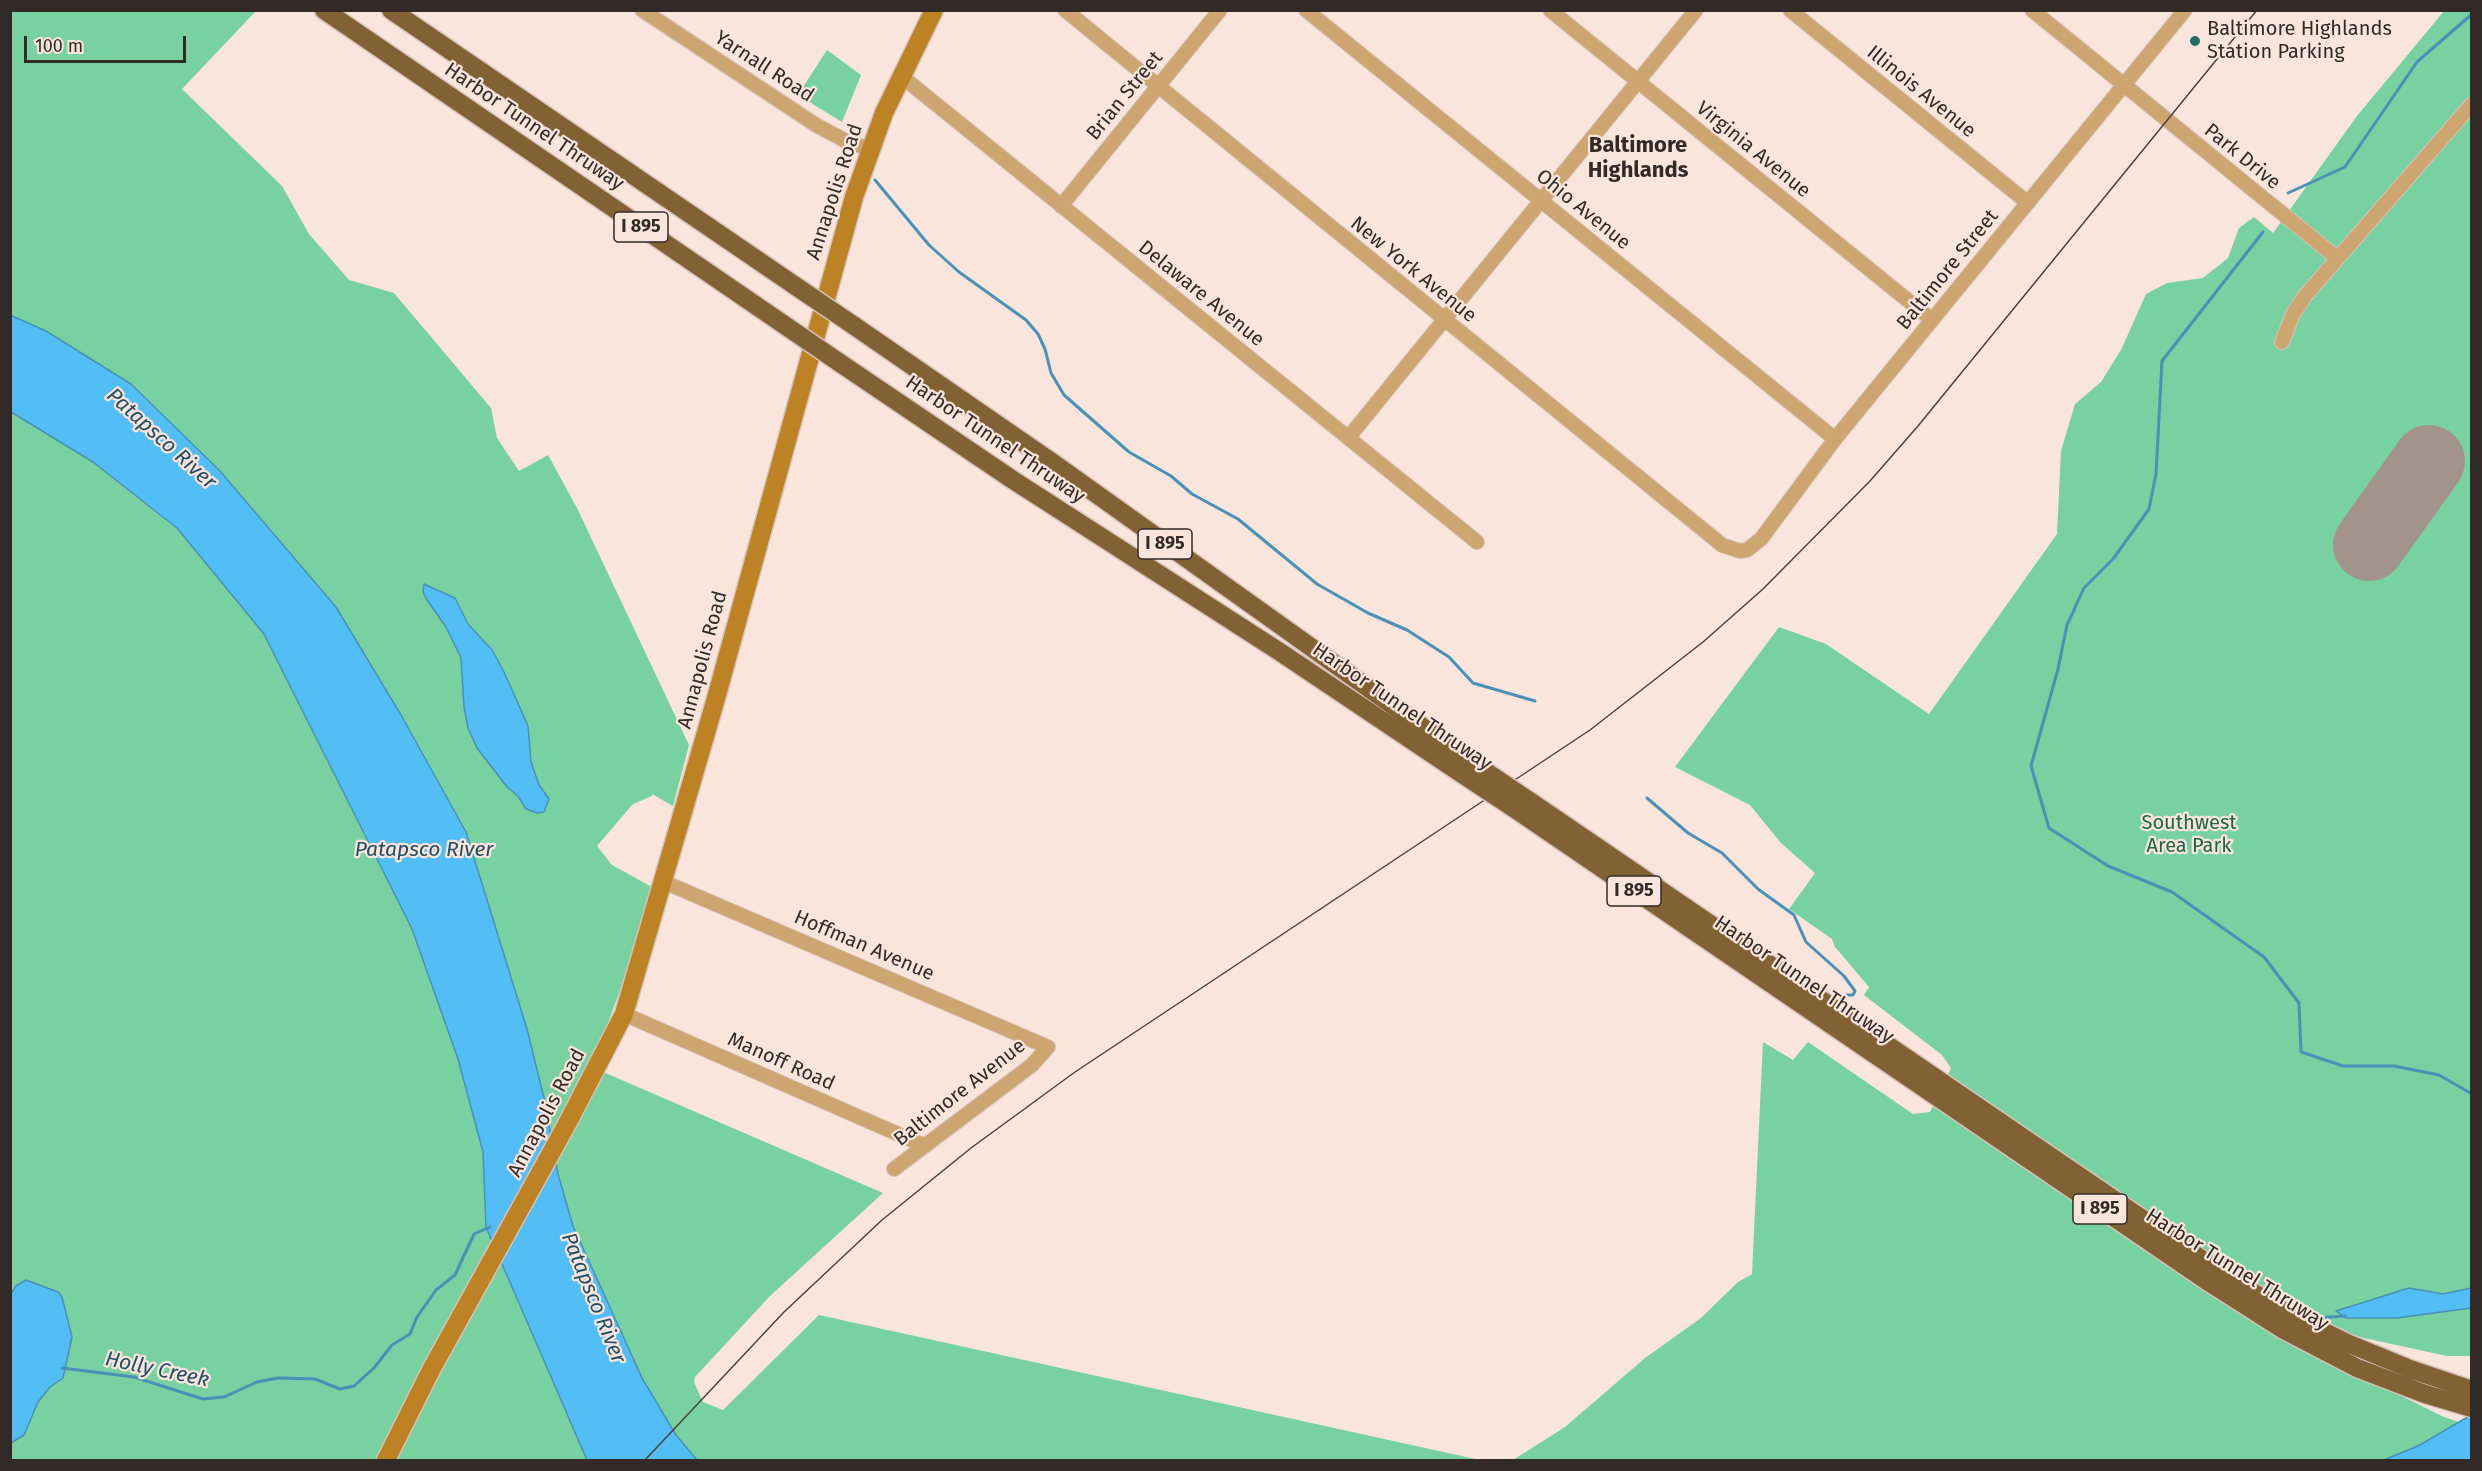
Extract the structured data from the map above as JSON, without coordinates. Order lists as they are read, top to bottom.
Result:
{
  "streets": {
    "highway": ["Harbor Tunnel Thruway", "I 895"],
    "main road": ["Annapolis Road"],
    "street": [
      "Yarnall Road",
      "Illinois Avenue",
      "Brian Street",
      "Virginia Avenue",
      "Park Drive",
      "Ohio Avenue",
      "New York Avenue",
      "Baltimore Street",
      "Delaware Avenue",
      "Hoffman Avenue",
      "Manoff Road",
      "Baltimore Avenue"
    ]
  },
  "crossings": [
    ["Yarnall Road", "Annapolis Road"],
    ["Illinois Avenue", "Baltimore Street"],
    ["Brian Street", "New York Avenue"],
    ["Brian Street", "Delaware Avenue"],
    ["Virginia Avenue", "Baltimore Street"],
    ["Park Drive", "Baltimore Street"],
    ["Annapolis Road", "Delaware Avenue"],
    ["Annapolis Road", "Hoffman Avenue"],
    ["Annapolis Road", "Manoff Road"],
    ["Ohio Avenue", "Baltimore Street"],
    ["New York Avenue", "Baltimore Street"],
    ["Hoffman Avenue", "Baltimore Avenue"],
    ["Manoff Road", "Baltimore Avenue"]
  ],
  "districts": ["Baltimore Highlands"],
  "water": ["Patapsco River", "Holly Creek"],
  "parks": ["Southwest Area Park"],
  "places": ["Baltimore Highlands Station Parking"],
  "scale_bar": "100 m"
}
